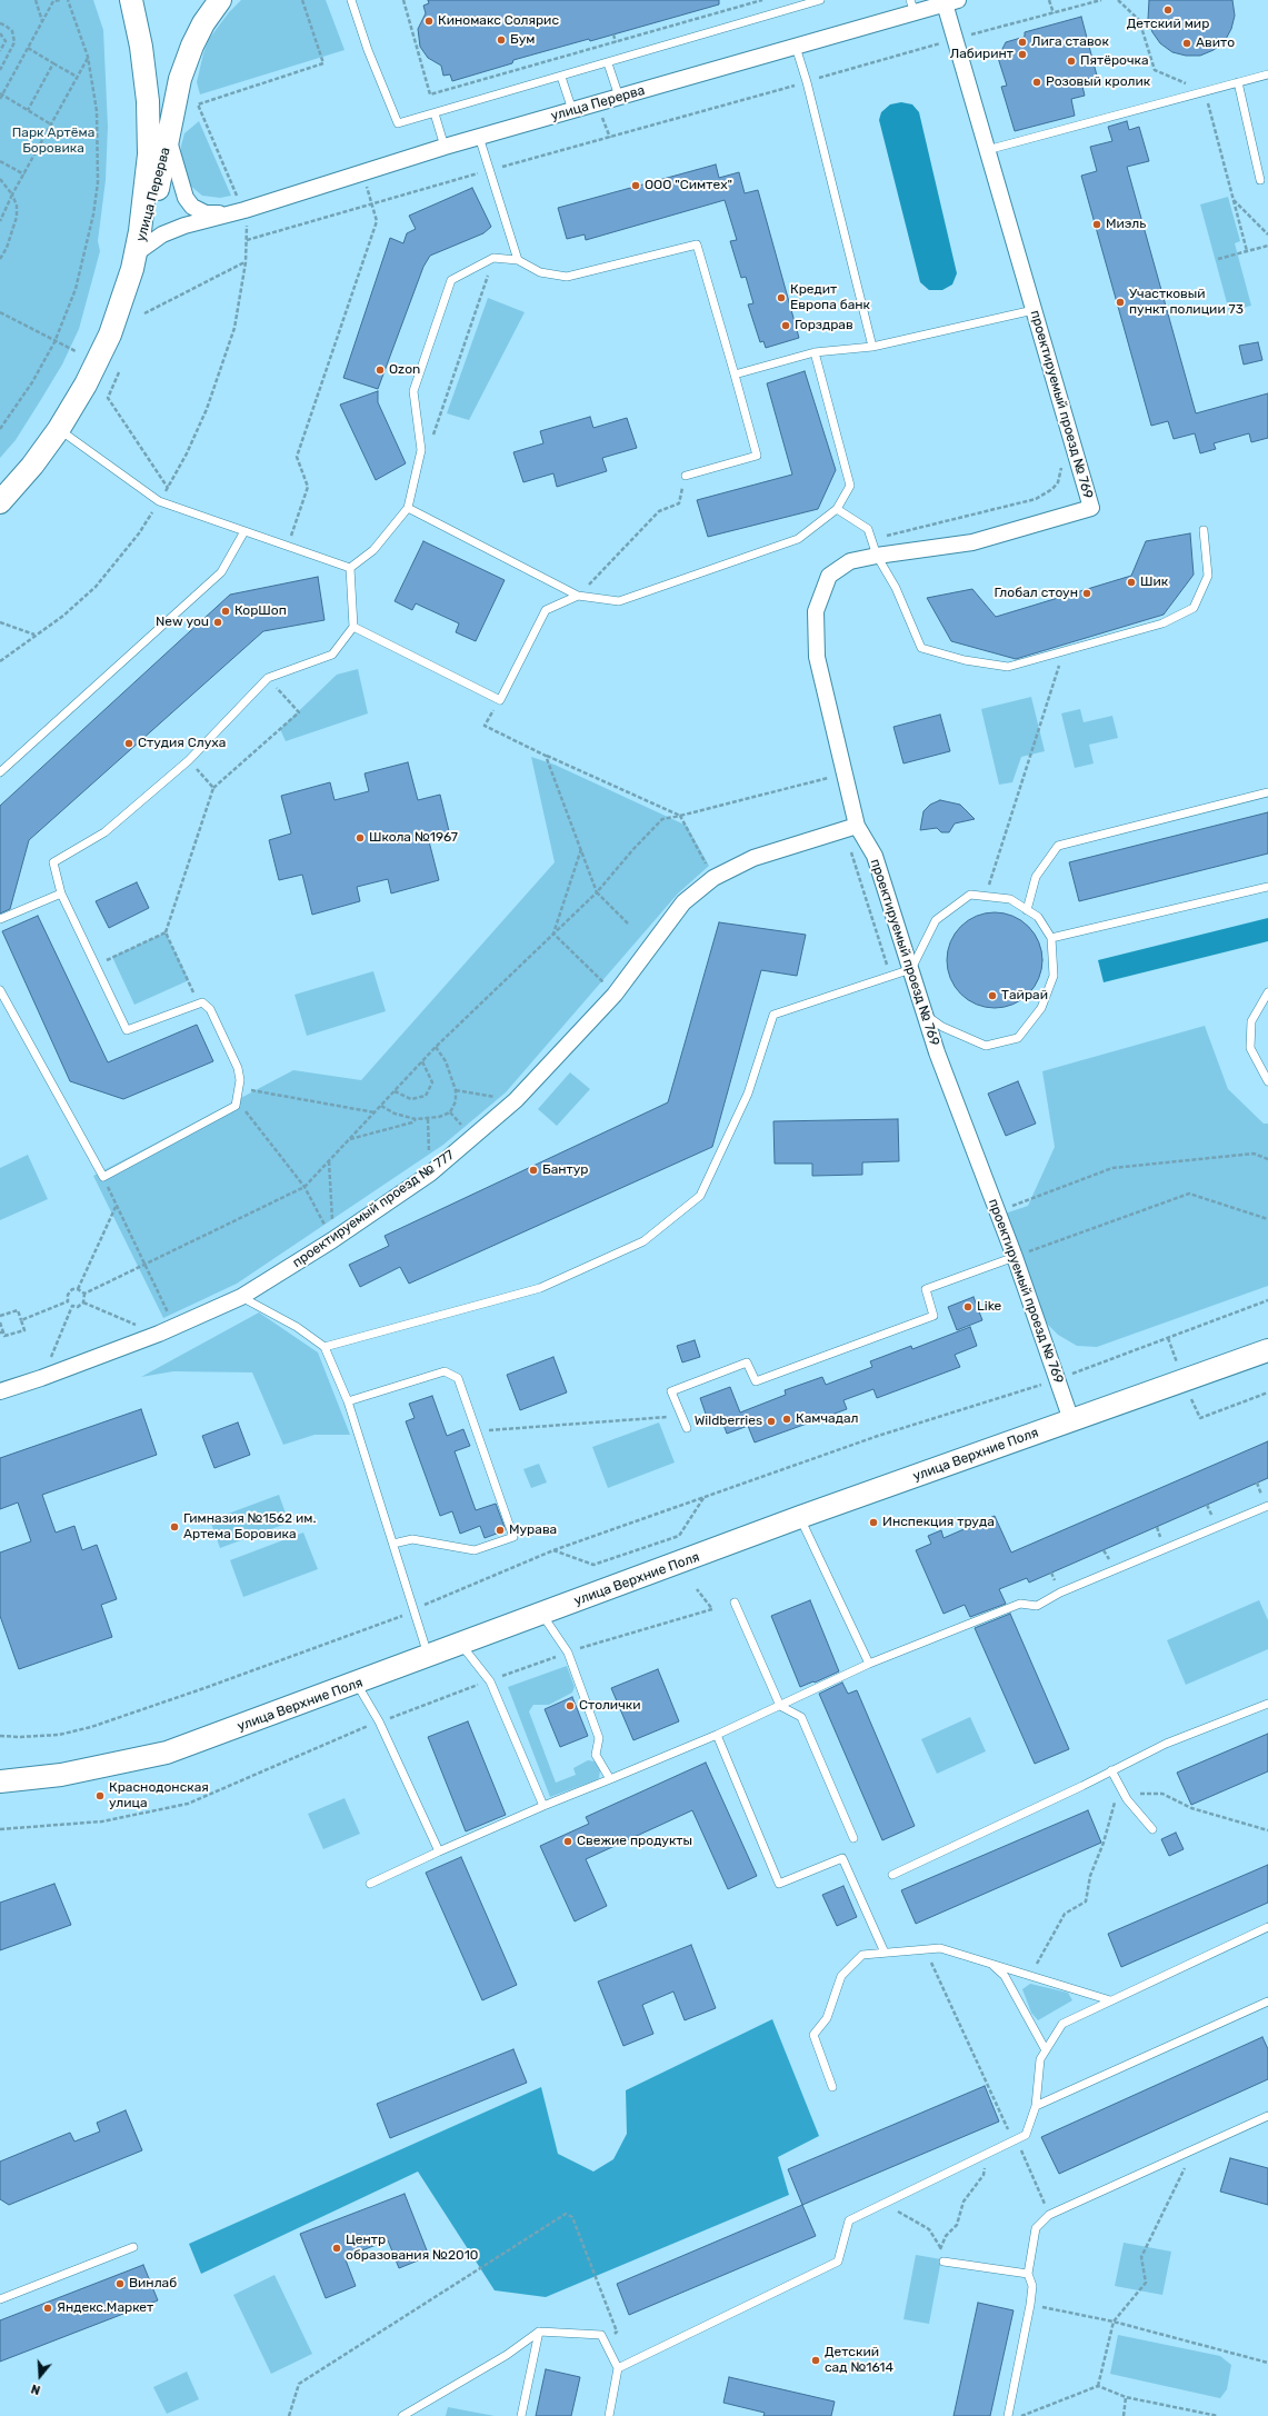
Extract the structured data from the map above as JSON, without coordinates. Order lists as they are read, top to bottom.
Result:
{
  "streets": {
    "main road": ["улица Перерва", "улица Верхние Поля"],
    "street": ["проектируемый проезд № 769", "проектируемый проезд № 777"]
  },
  "crossings": [
    ["улица Перерва", "проектируемый проезд № 769"],
    ["проектируемый проезд № 769", "проектируемый проезд № 777"],
    ["проектируемый проезд № 769", "улица Верхние Поля"]
  ],
  "parks": ["Парк Артёма Боровика"],
  "places": [
    "Детский мир",
    "Киномакс Солярис",
    "Бум",
    "Лига ставок",
    "Авито",
    "Лабиринт",
    "Пятёрочка",
    "Розовый кролик",
    "ООО \"Симтех\"",
    "Миэль",
    "Кредит Европа банк",
    "Участковый пункт полиции 73",
    "Горздрав",
    "Ozon",
    "Шик",
    "Глобал стоун",
    "КорШоп",
    "New you",
    "Студия Слуха",
    "Школа №1967",
    "Тайрай",
    "Бантур",
    "Like",
    "Камчадал",
    "Wildberries",
    "Инспекция труда",
    "Гимназия №1562 им. Артема Боровика",
    "Мурава",
    "Столички",
    "Краснодонская улица",
    "Свежие продукты",
    "Центр образования №2010",
    "Винлаб",
    "Яндекс.Маркет",
    "Детский сад №1614"
  ],
  "north": "bottom"
}
